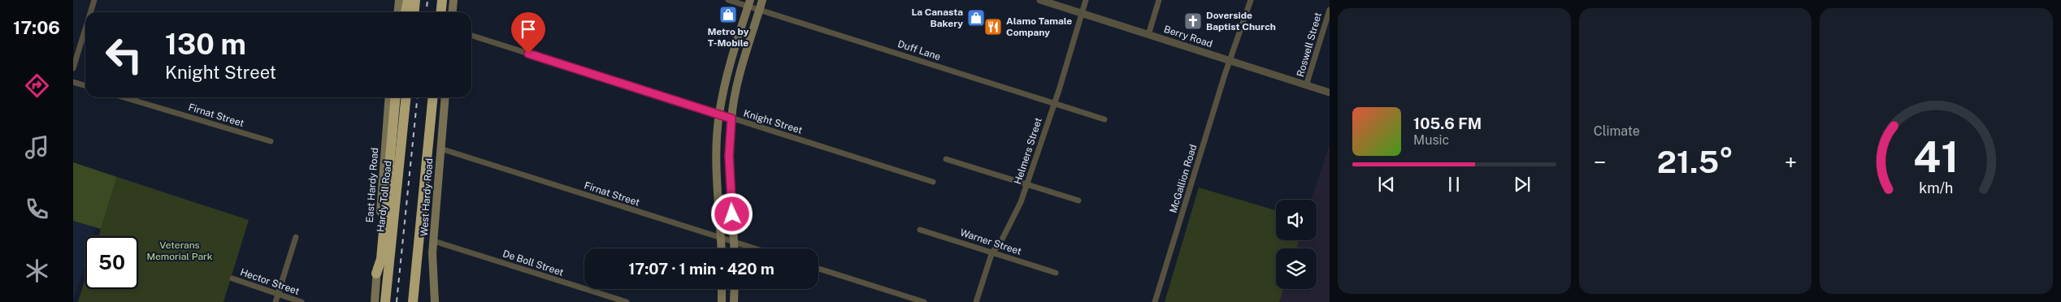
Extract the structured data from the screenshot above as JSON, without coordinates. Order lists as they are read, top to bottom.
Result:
{
  "streets": {
    "highway": ["Hardy Toll Road"],
    "main road": ["East Hardy Road", "West Hardy Road"],
    "street": [
      "Berry Road",
      "Roswell Street",
      "Duff Lane",
      "Firnat Street",
      "Knight Street",
      "Helmers Street",
      "McGallion Road",
      "Warner Street",
      "De Boll Street",
      "Hector Street"
    ]
  },
  "crossings": [
    ["Berry Road", "Roswell Street"],
    ["Berry Road", "Helmers Street"],
    ["Berry Road", "McGallion Road"],
    ["Duff Lane", "Helmers Street"],
    ["Firnat Street", "West Hardy Road"],
    ["Helmers Street", "Warner Street"],
    ["West Hardy Road", "De Boll Street"]
  ],
  "parks": ["Veterans Memorial Park"],
  "places": {
    "shop": ["Metro by T-Mobile", "La Canasta Bakery"],
    "church": ["Doverside Baptist Church"],
    "restaurant": ["Alamo Tamale Company"]
  },
  "page": {
    "tabs": "17:06",
    "tile": "Climate",
    "turn": ["130 m", "Knight Street"],
    "song": ["105.6 FM", "Music"],
    "heat": ["−", "21.5°", "+"],
    "limit": "50",
    "trip": "17:07 · 1 min · 420 m",
    "gauge": ["41", "km/h"]
  }
}
